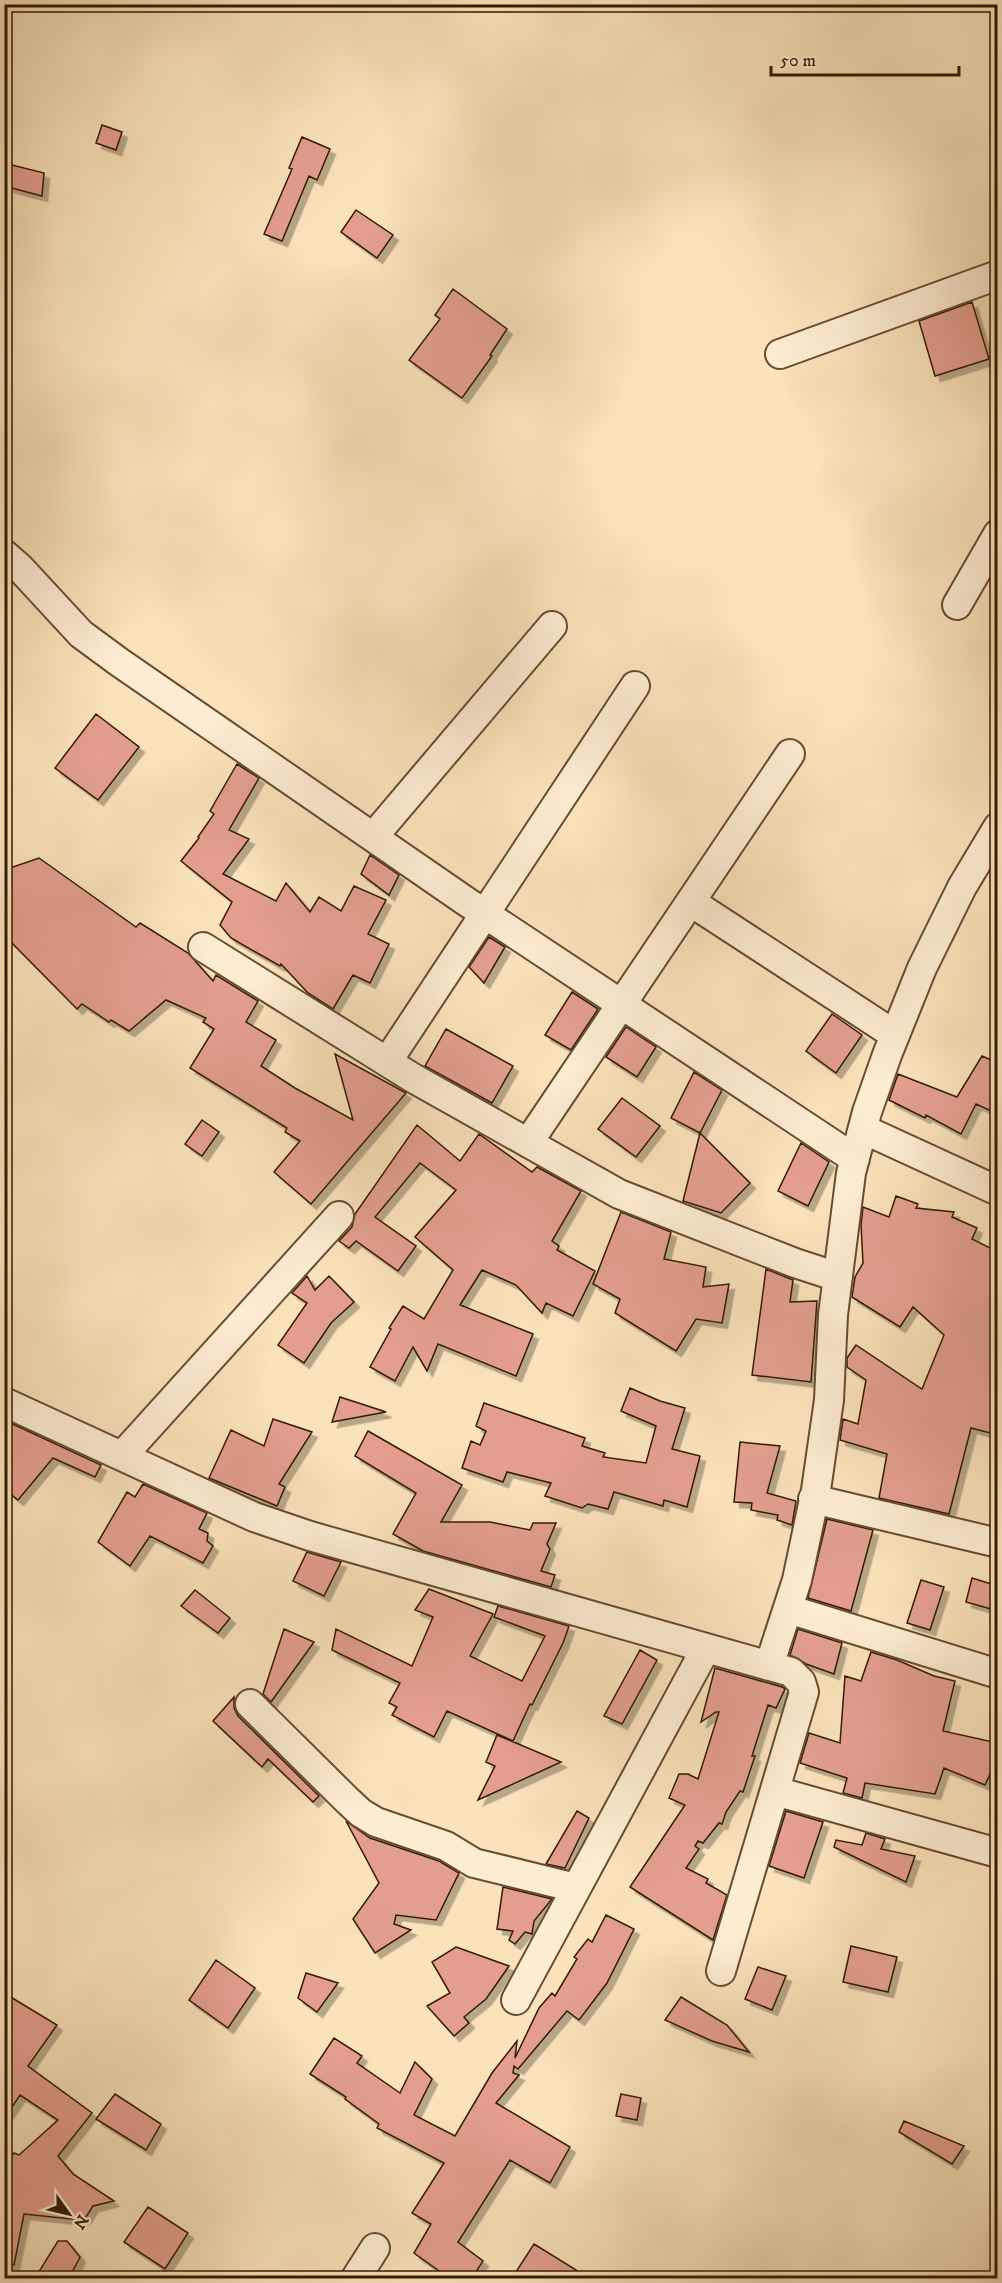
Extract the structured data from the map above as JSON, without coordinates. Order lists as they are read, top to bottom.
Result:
{
  "scale_bar": "50 m",
  "north": "bottom right"
}
